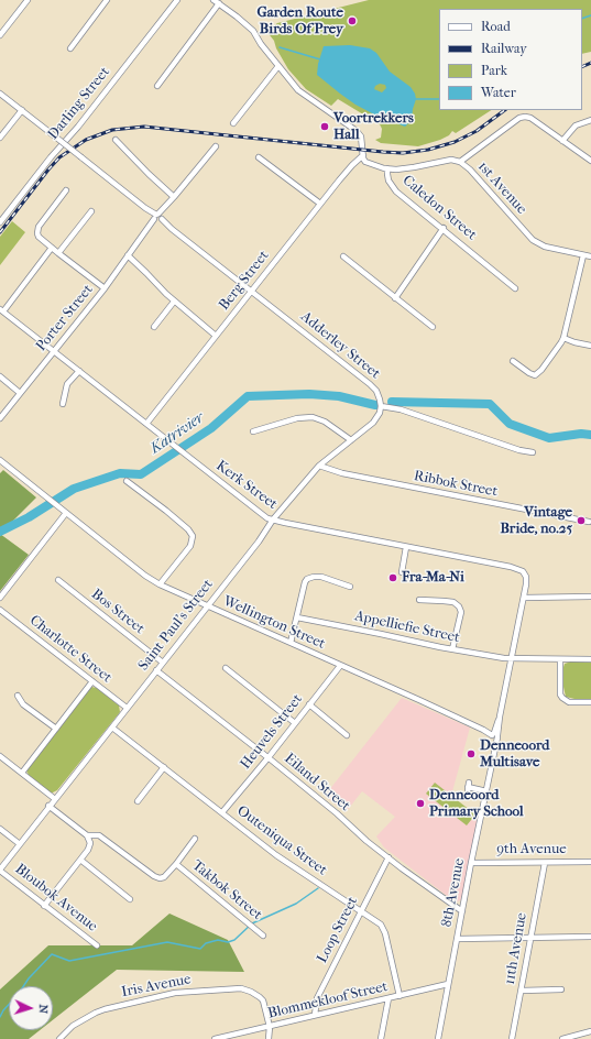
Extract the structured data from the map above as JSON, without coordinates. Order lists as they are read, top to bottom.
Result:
{
  "streets": {
    "street": [
      "Darling Street",
      "1st Avenue",
      "Caledon Street",
      "Berg Street",
      "Porter Street",
      "Adderley Street",
      "Ribbok Street",
      "Kerk Street",
      "Bos Street",
      "Wellington Street",
      "Saint Paul's Street",
      "Appelliefie Street",
      "Charlotte Street",
      "Heuvels Street",
      "Eiland Street",
      "Outeniqua Street",
      "9th Avenue",
      "Takbok Street",
      "8th Avenue",
      "Bloubok Avenue",
      "Loop Street",
      "11th Avenue",
      "Iris Avenue",
      "Blommekloof Street"
    ]
  },
  "crossings": [
    ["1st Avenue", "Caledon Street"],
    ["Caledon Street", "Berg Street"],
    ["Berg Street", "Adderley Street"],
    ["Berg Street", "Kerk Street"],
    ["Porter Street", "Adderley Street"],
    ["Porter Street", "Kerk Street"],
    ["Adderley Street", "Saint Paul's Street"],
    ["Ribbok Street", "Saint Paul's Street"],
    ["Kerk Street", "Saint Paul's Street"],
    ["Kerk Street", "8th Avenue"],
    ["Bos Street", "Saint Paul's Street"],
    ["Wellington Street", "Saint Paul's Street"],
    ["Wellington Street", "Heuvels Street"],
    ["Wellington Street", "8th Avenue"],
    ["Saint Paul's Street", "Charlotte Street"],
    ["Saint Paul's Street", "Eiland Street"],
    ["Saint Paul's Street", "Outeniqua Street"],
    ["Saint Paul's Street", "Bloubok Avenue"],
    ["Appelliefie Street", "8th Avenue"],
    ["Heuvels Street", "Eiland Street"],
    ["Heuvels Street", "Outeniqua Street"],
    ["Eiland Street", "8th Avenue"],
    ["Eiland Street", "Loop Street"],
    ["Outeniqua Street", "Loop Street"],
    ["Outeniqua Street", "Blommekloof Street"],
    ["9th Avenue", "8th Avenue"],
    ["9th Avenue", "11th Avenue"],
    ["8th Avenue", "Blommekloof Street"],
    ["Loop Street", "Blommekloof Street"],
    ["Iris Avenue", "Blommekloof Street"]
  ],
  "water": ["Katrivier"],
  "places": [
    "Garden Route Birds Of Prey",
    "Voortrekkers Hall",
    "Vintage Bride, no.25",
    "Fra-Ma-Ni",
    "Denneoord Multisave",
    "Denneoord Primary School"
  ],
  "legend": [
    "Road",
    "Railway",
    "Park",
    "Water"
  ],
  "north": "right"
}
